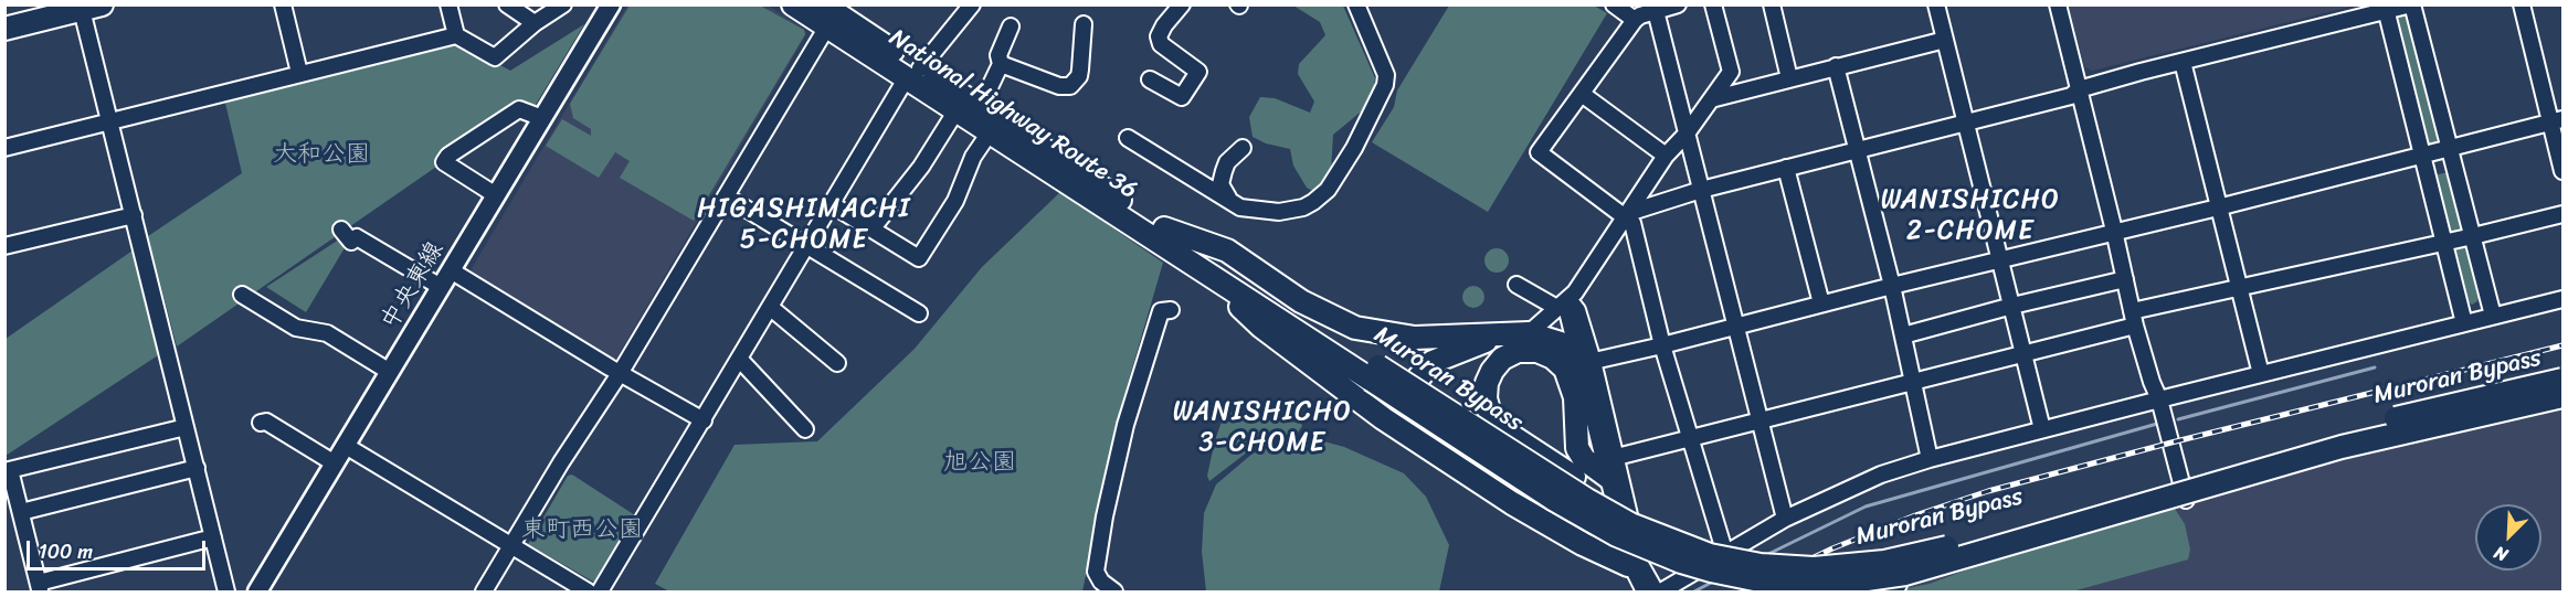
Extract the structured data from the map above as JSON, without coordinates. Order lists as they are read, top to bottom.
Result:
{
  "streets": {
    "highway": ["National Highway Route 36", "Muroran Bypass"],
    "main road": ["中央東線"]
  },
  "crossings": [
    ["National Highway Route 36", "Muroran Bypass"]
  ],
  "districts": ["WANISHICHO 2-CHOME", "HIGASHIMACHI 5-CHOME", "WANISHICHO 3-CHOME"],
  "parks": ["大和公園", "旭公園", "東町西公園"],
  "scale_bar": "100 m",
  "north": "bottom left"
}
